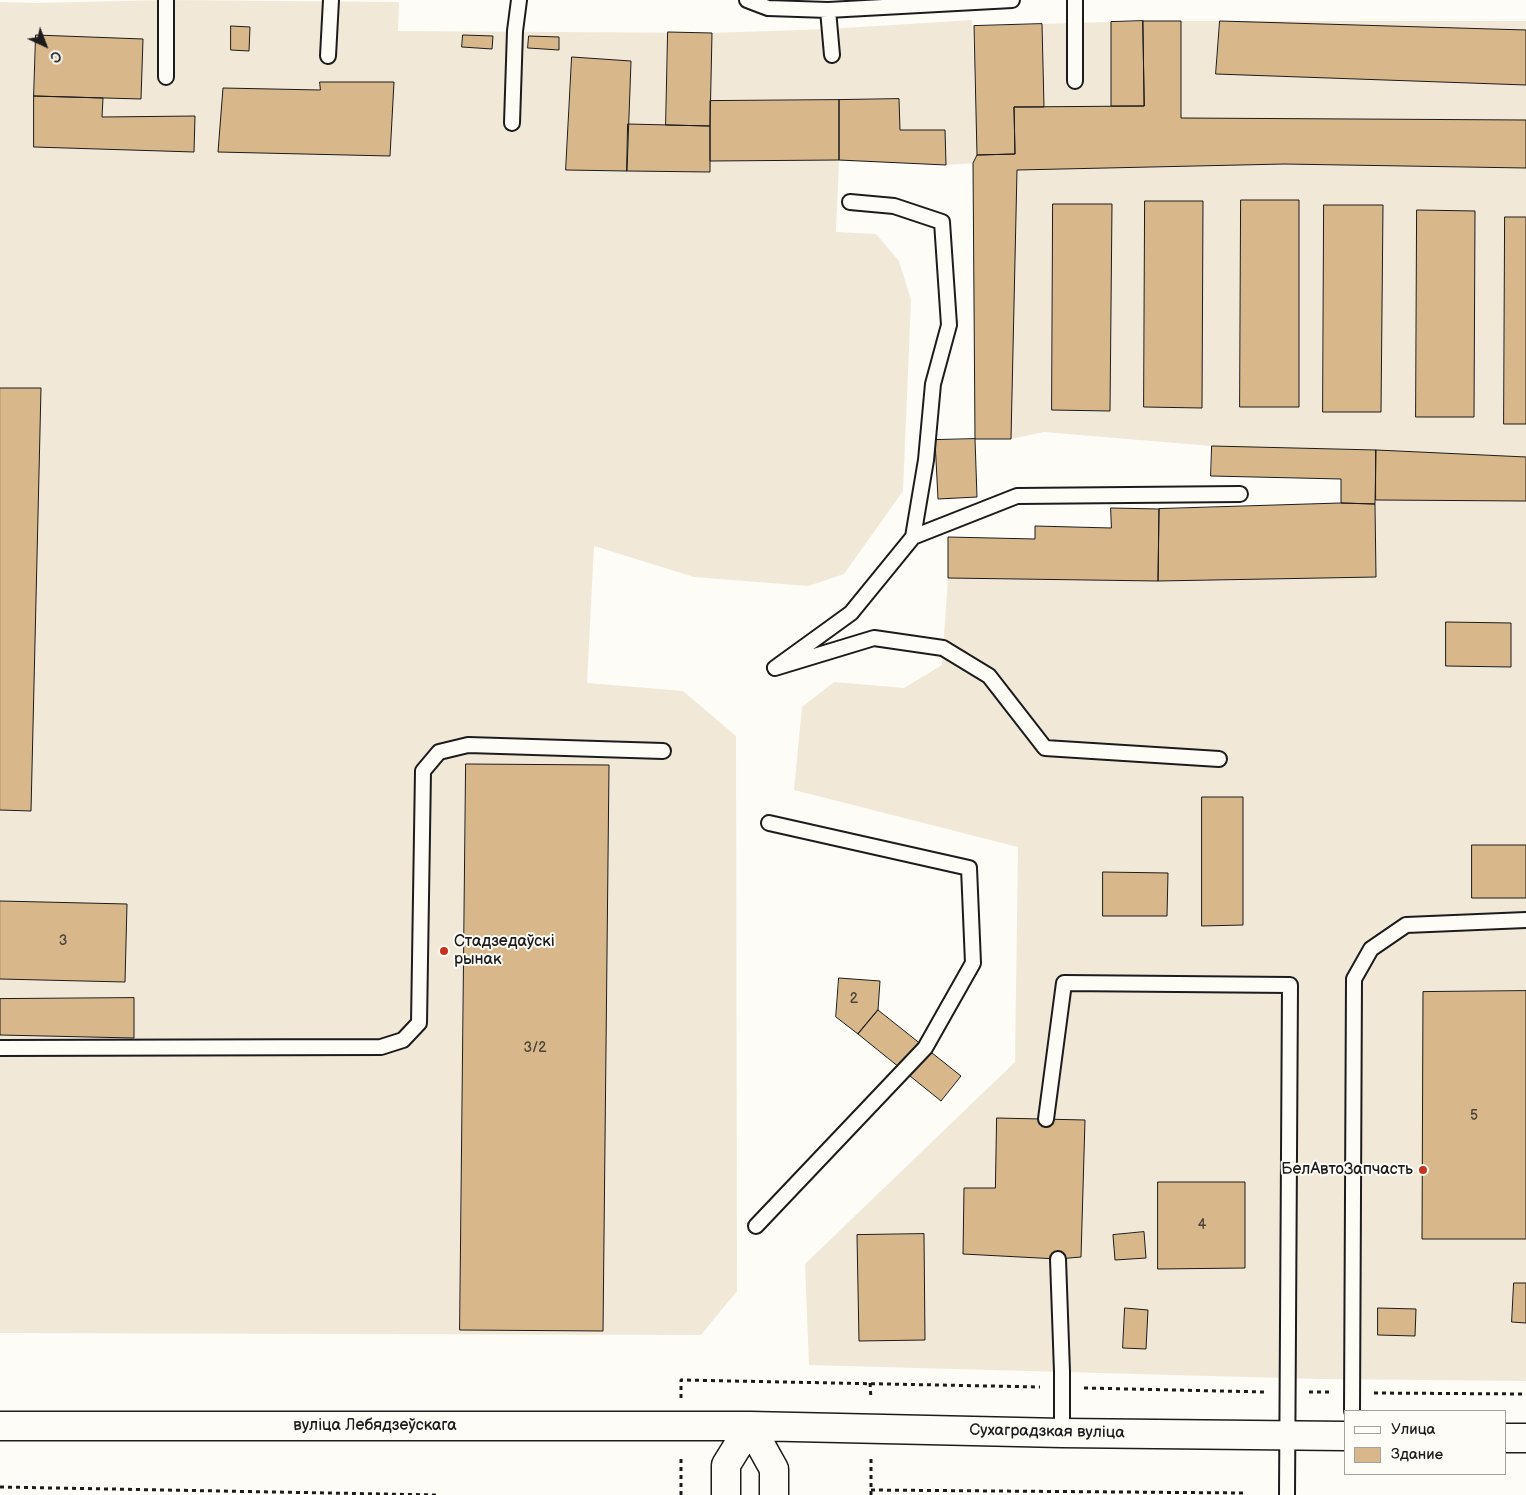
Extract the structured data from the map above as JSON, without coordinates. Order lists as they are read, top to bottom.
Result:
{
  "streets": {
    "main road": ["вуліца Лебядзеўскага", "Сухаградзкая вуліца"]
  },
  "crossings": [
    ["вуліца Лебядзеўскага", "Сухаградзкая вуліца"]
  ],
  "places": ["Стадзедаўскі рынак", "БелАвтоЗапчасть"],
  "house_numbers": [
    "3",
    "2",
    "3/2",
    "5",
    "4"
  ],
  "legend": ["Улица", "Здание"],
  "north": "bottom right"
}
